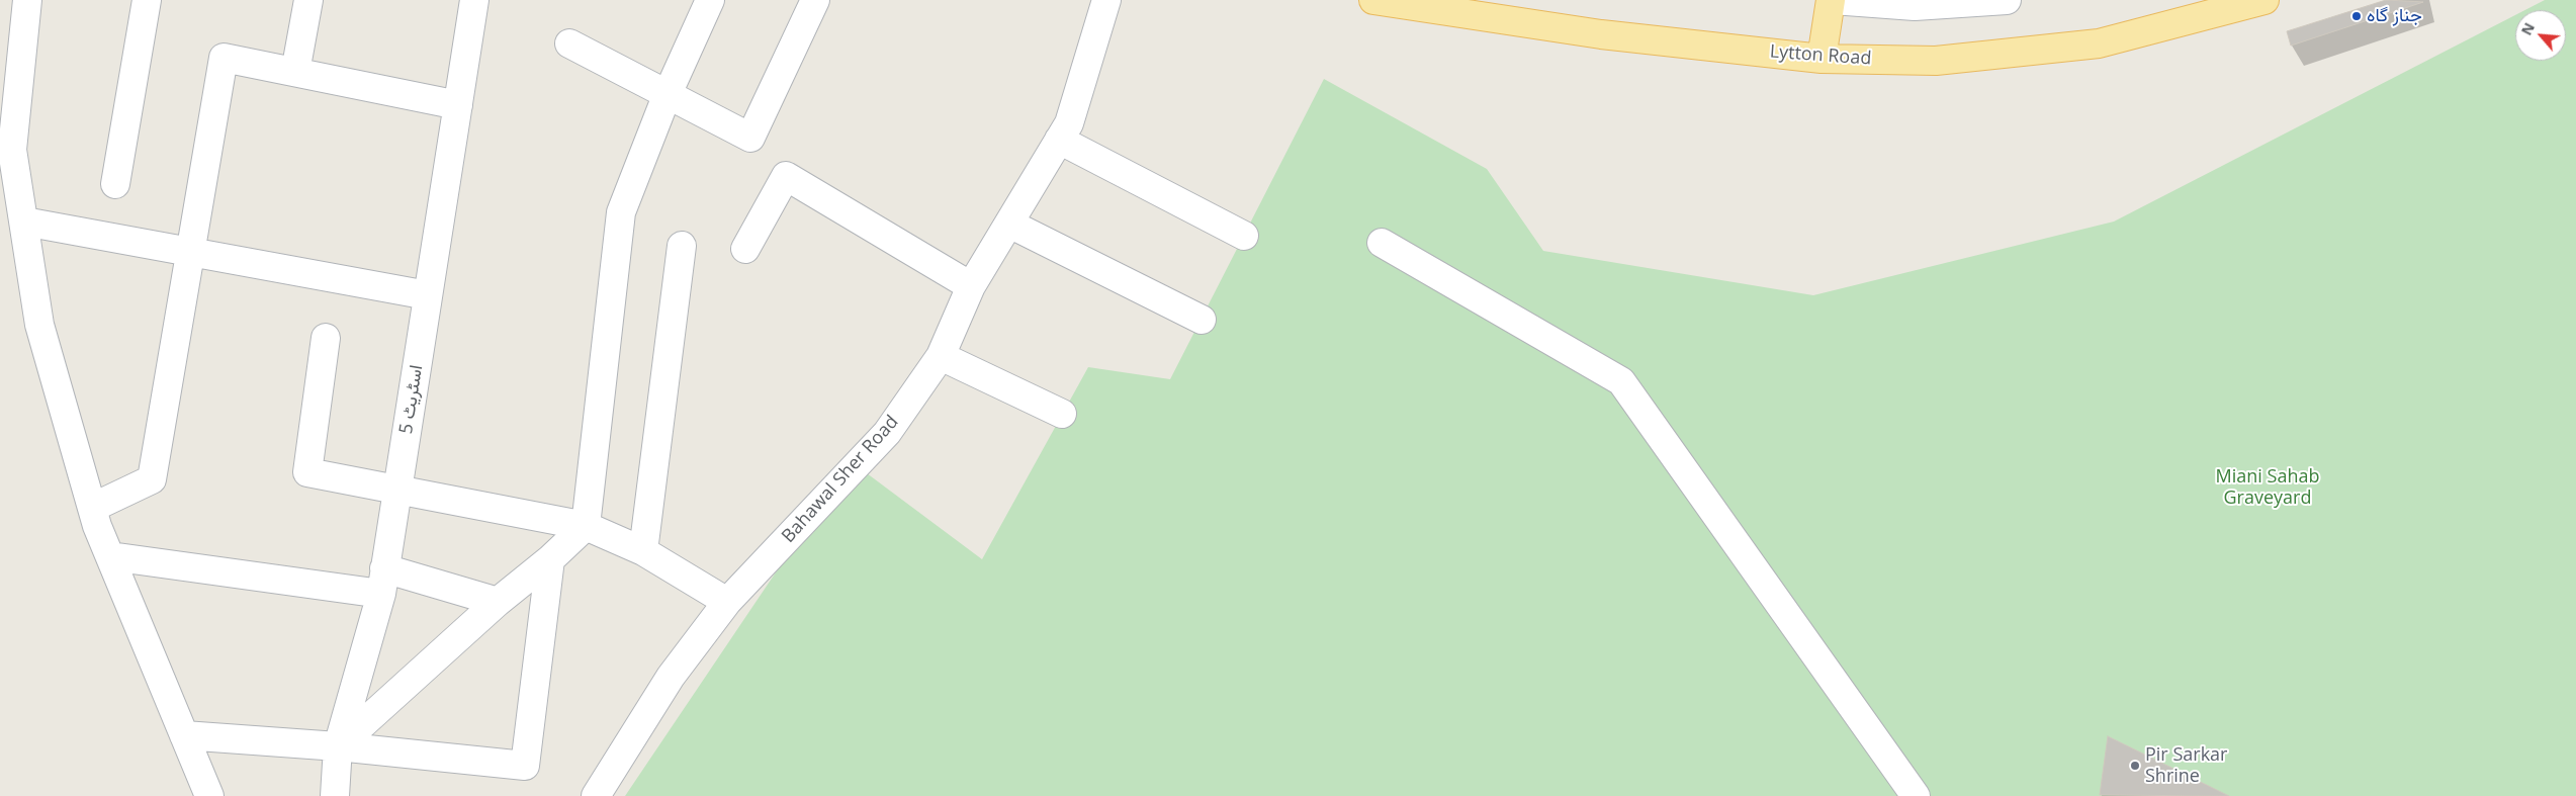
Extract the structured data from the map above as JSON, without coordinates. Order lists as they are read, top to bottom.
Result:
{
  "streets": {
    "main road": ["Lytton Road"],
    "street": ["اسٹریٹ 5", "Bahawal Sher Road"]
  },
  "parks": ["Miani Sahab Graveyard"],
  "places": ["جناز گاہ", "Pir Sarkar Shrine"],
  "north": "top left"
}
